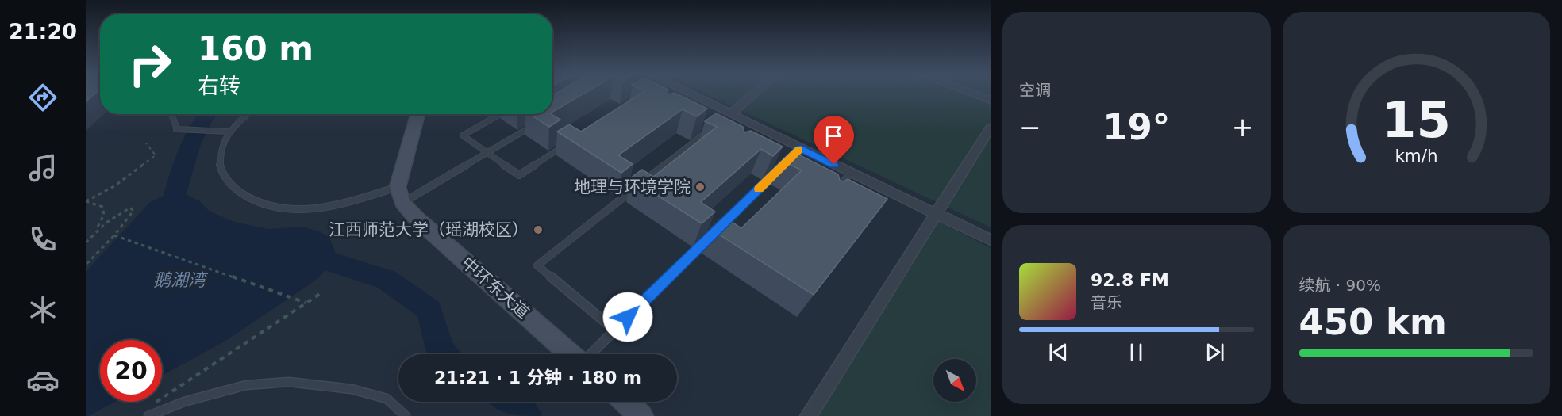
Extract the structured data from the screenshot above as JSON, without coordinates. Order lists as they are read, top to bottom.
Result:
{
  "streets": {
    "street": ["中环东大道"]
  },
  "water": ["鹅湖湾"],
  "places": ["地理与环境学院", "江西师范大学（瑶湖校区）"],
  "north": "bottom right",
  "page": {
    "tabs": "21:20",
    "tile": [
      "空调",
      ["续航 · 90%", "450 km"]
    ],
    "turn": ["160 m", "右转"],
    "heat": ["−", "19°", "+"],
    "song": ["92.8 FM", "音乐"],
    "limit": "20",
    "trip": "21:21 · 1 分钟 · 180 m",
    "gauge": ["15", "km/h"]
  }
}
